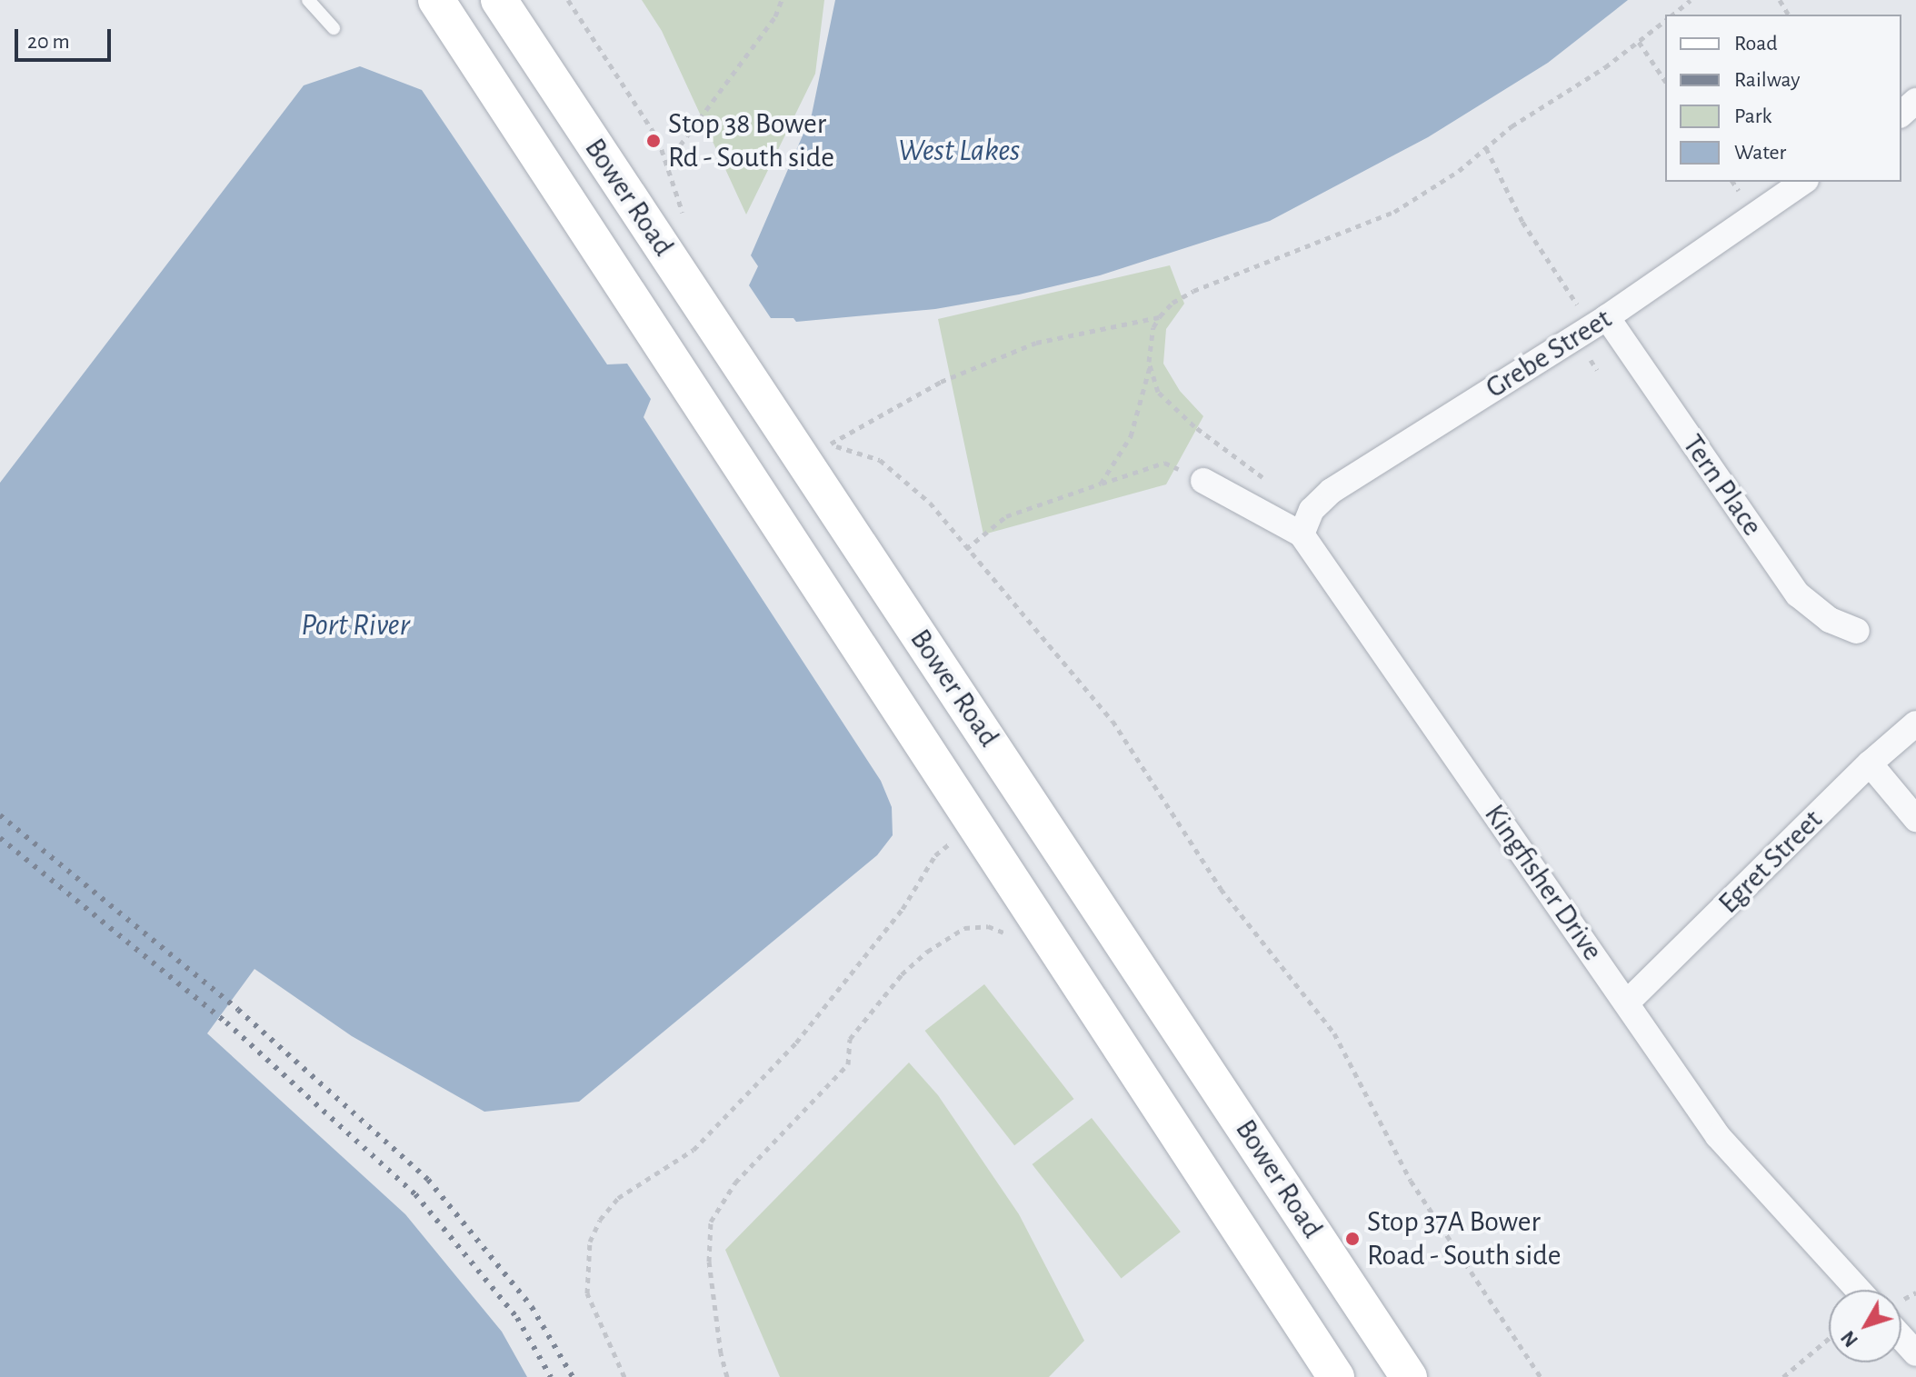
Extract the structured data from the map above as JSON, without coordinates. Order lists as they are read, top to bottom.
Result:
{
  "streets": {
    "main road": ["Bower Road"],
    "street": [
      "Grebe Street",
      "Tern Place",
      "Egret Street",
      "Kingfisher Drive"
    ]
  },
  "crossings": [
    ["Grebe Street", "Tern Place"],
    ["Grebe Street", "Kingfisher Drive"],
    ["Egret Street", "Kingfisher Drive"]
  ],
  "water": ["West Lakes", "Port River"],
  "places": ["Stop 38 Bower Rd - South side", "Stop 37A Bower Road - South side"],
  "legend": [
    "Road",
    "Railway",
    "Park",
    "Water"
  ],
  "scale_bar": "20 m",
  "north": "bottom left"
}
